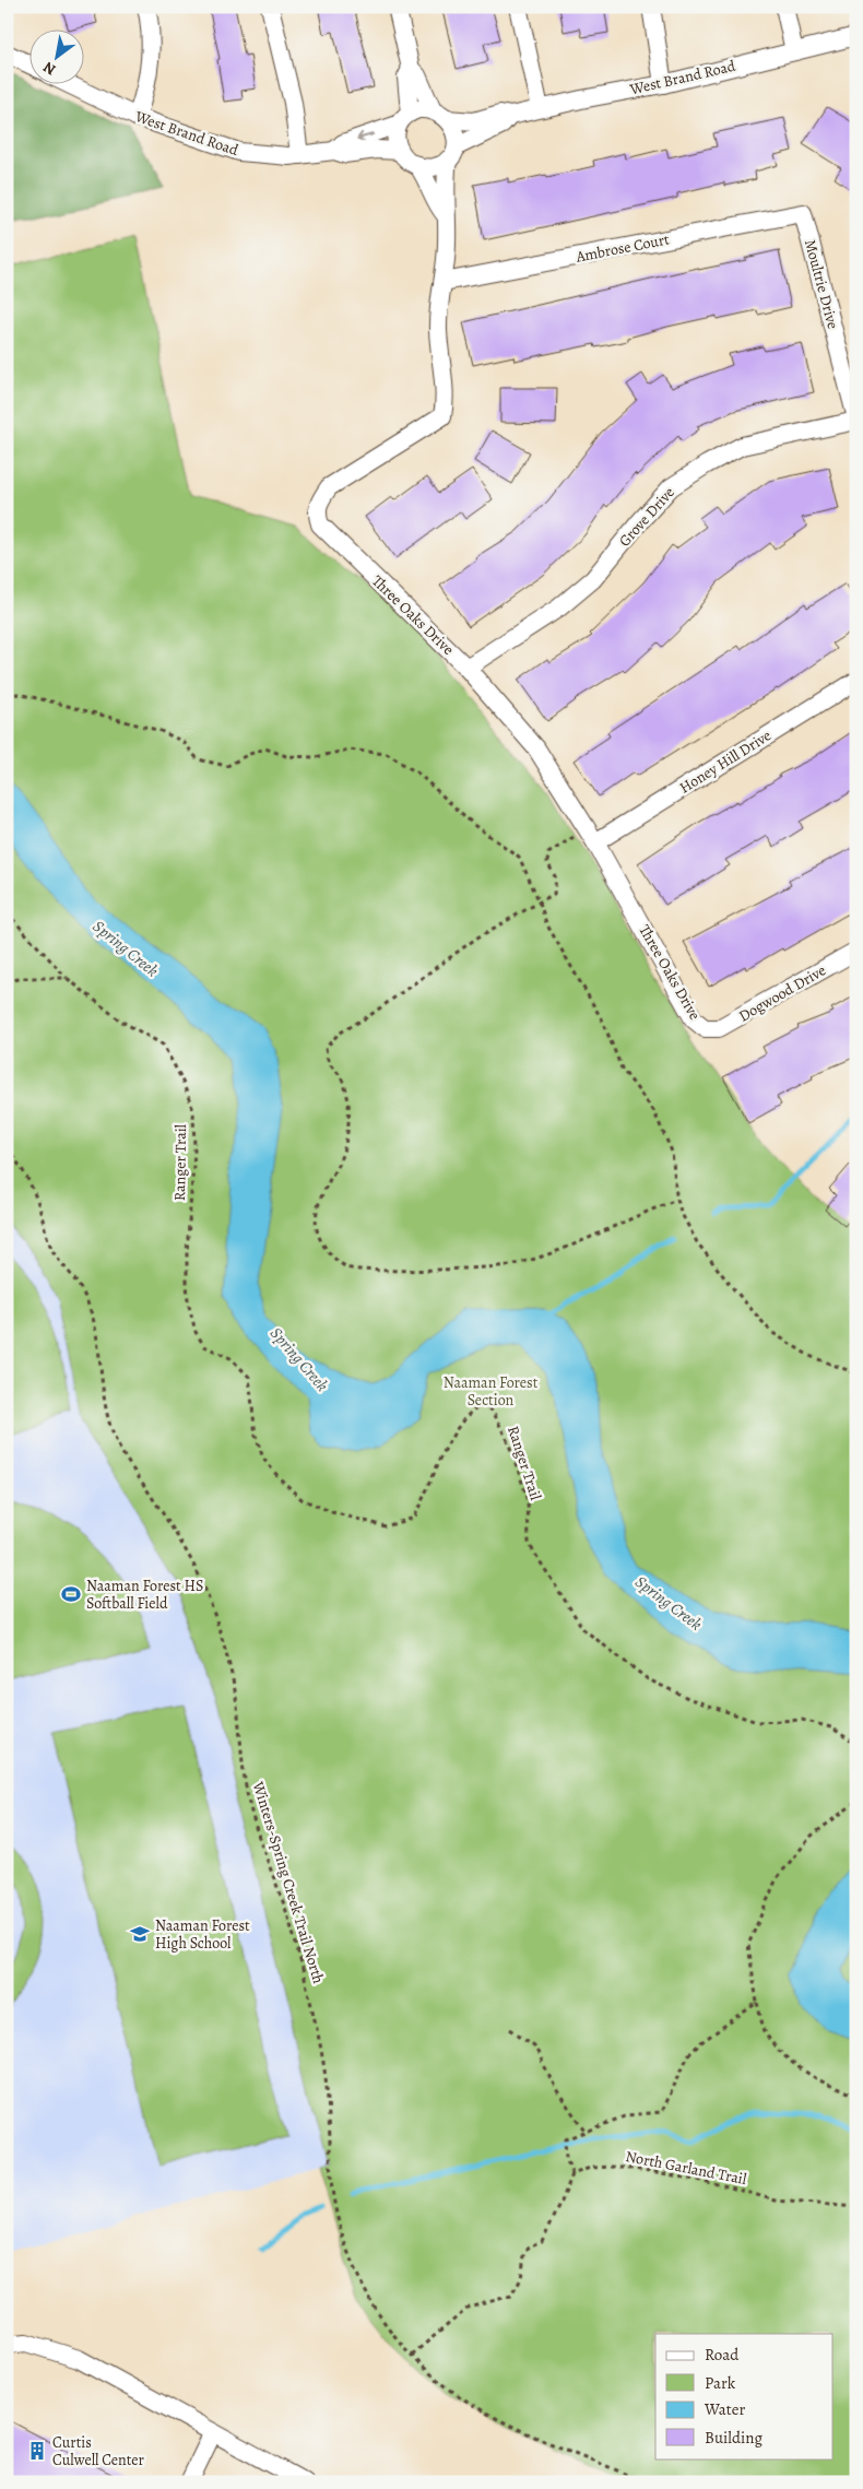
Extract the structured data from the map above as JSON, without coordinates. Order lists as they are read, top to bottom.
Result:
{
  "streets": {
    "street": [
      "West Brand Road",
      "Ambrose Court",
      "Moultrie Drive",
      "Grove Drive",
      "Three Oaks Drive",
      "Honey Hill Drive",
      "Dogwood Drive"
    ],
    "path": ["Ranger Trail", "Winters-Spring Creek Trail North", "North Garland Trail"]
  },
  "crossings": [
    ["West Brand Road", "Three Oaks Drive"],
    ["Ambrose Court", "Moultrie Drive"],
    ["Ambrose Court", "Three Oaks Drive"],
    ["Moultrie Drive", "Grove Drive"],
    ["Grove Drive", "Three Oaks Drive"],
    ["Three Oaks Drive", "Honey Hill Drive"],
    ["Three Oaks Drive", "Dogwood Drive"]
  ],
  "water": ["Spring Creek"],
  "parks": ["Naaman Forest Section"],
  "places": {
    "sports": ["Naaman Forest HS Softball Field"],
    "school or university": ["Naaman Forest High School"],
    "building": ["Curtis Culwell Center"]
  },
  "legend": [
    "Road",
    "Park",
    "Water",
    "Building"
  ],
  "north": "bottom left"
}
